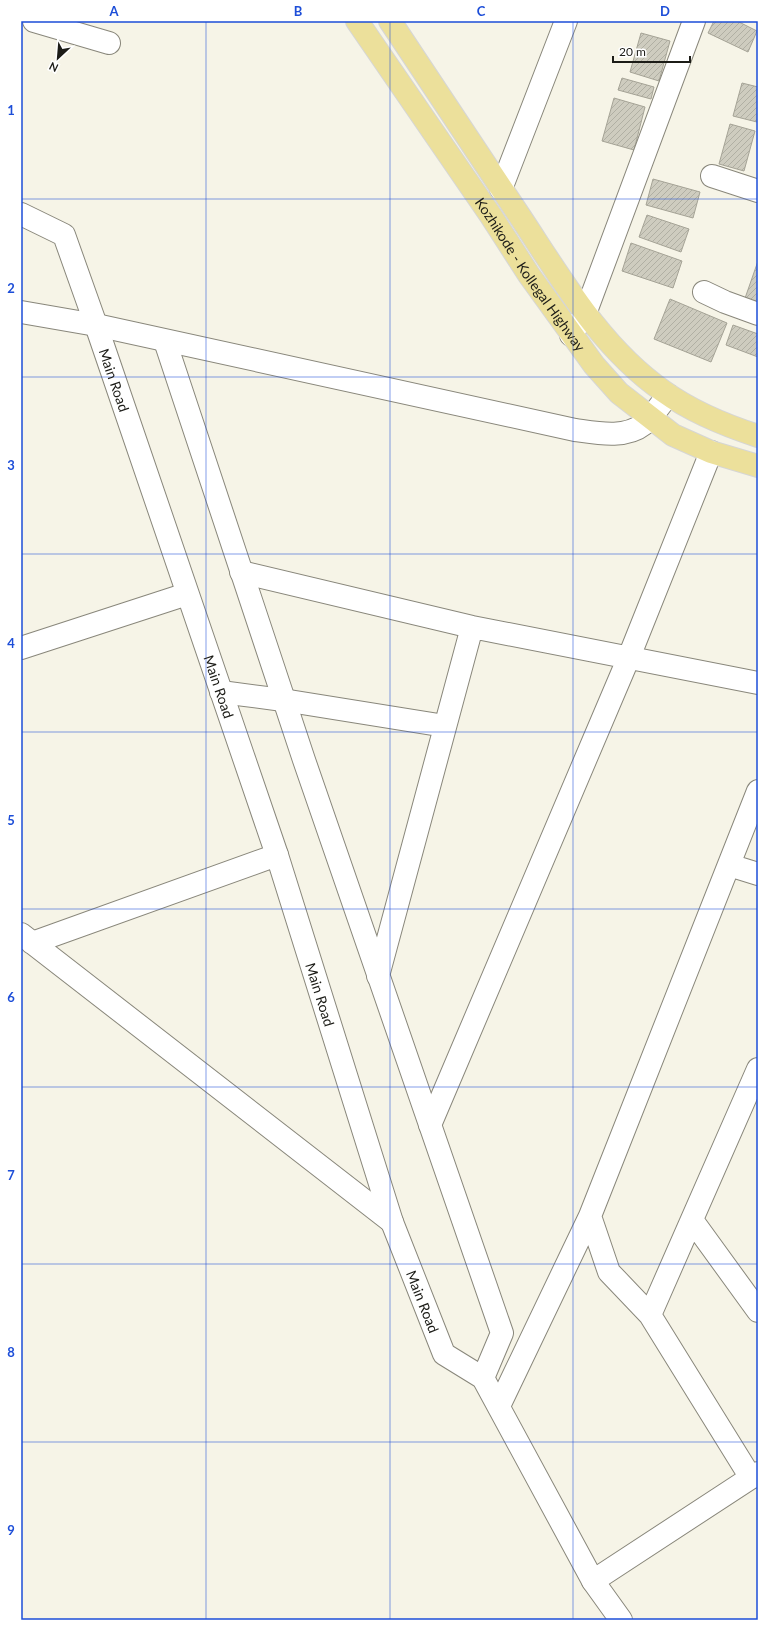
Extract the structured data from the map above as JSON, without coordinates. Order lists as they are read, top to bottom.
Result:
{
  "streets": {
    "main road": ["Kozhikode - Kollegal Highway"],
    "street": ["Main Road"]
  },
  "scale_bar": "20 m",
  "north": "bottom left",
  "grid": {
    "columns": [
      "A",
      "B",
      "C",
      "D"
    ],
    "rows": [
      "1",
      "2",
      "3",
      "4",
      "5",
      "6",
      "7",
      "8",
      "9"
    ]
  }
}
